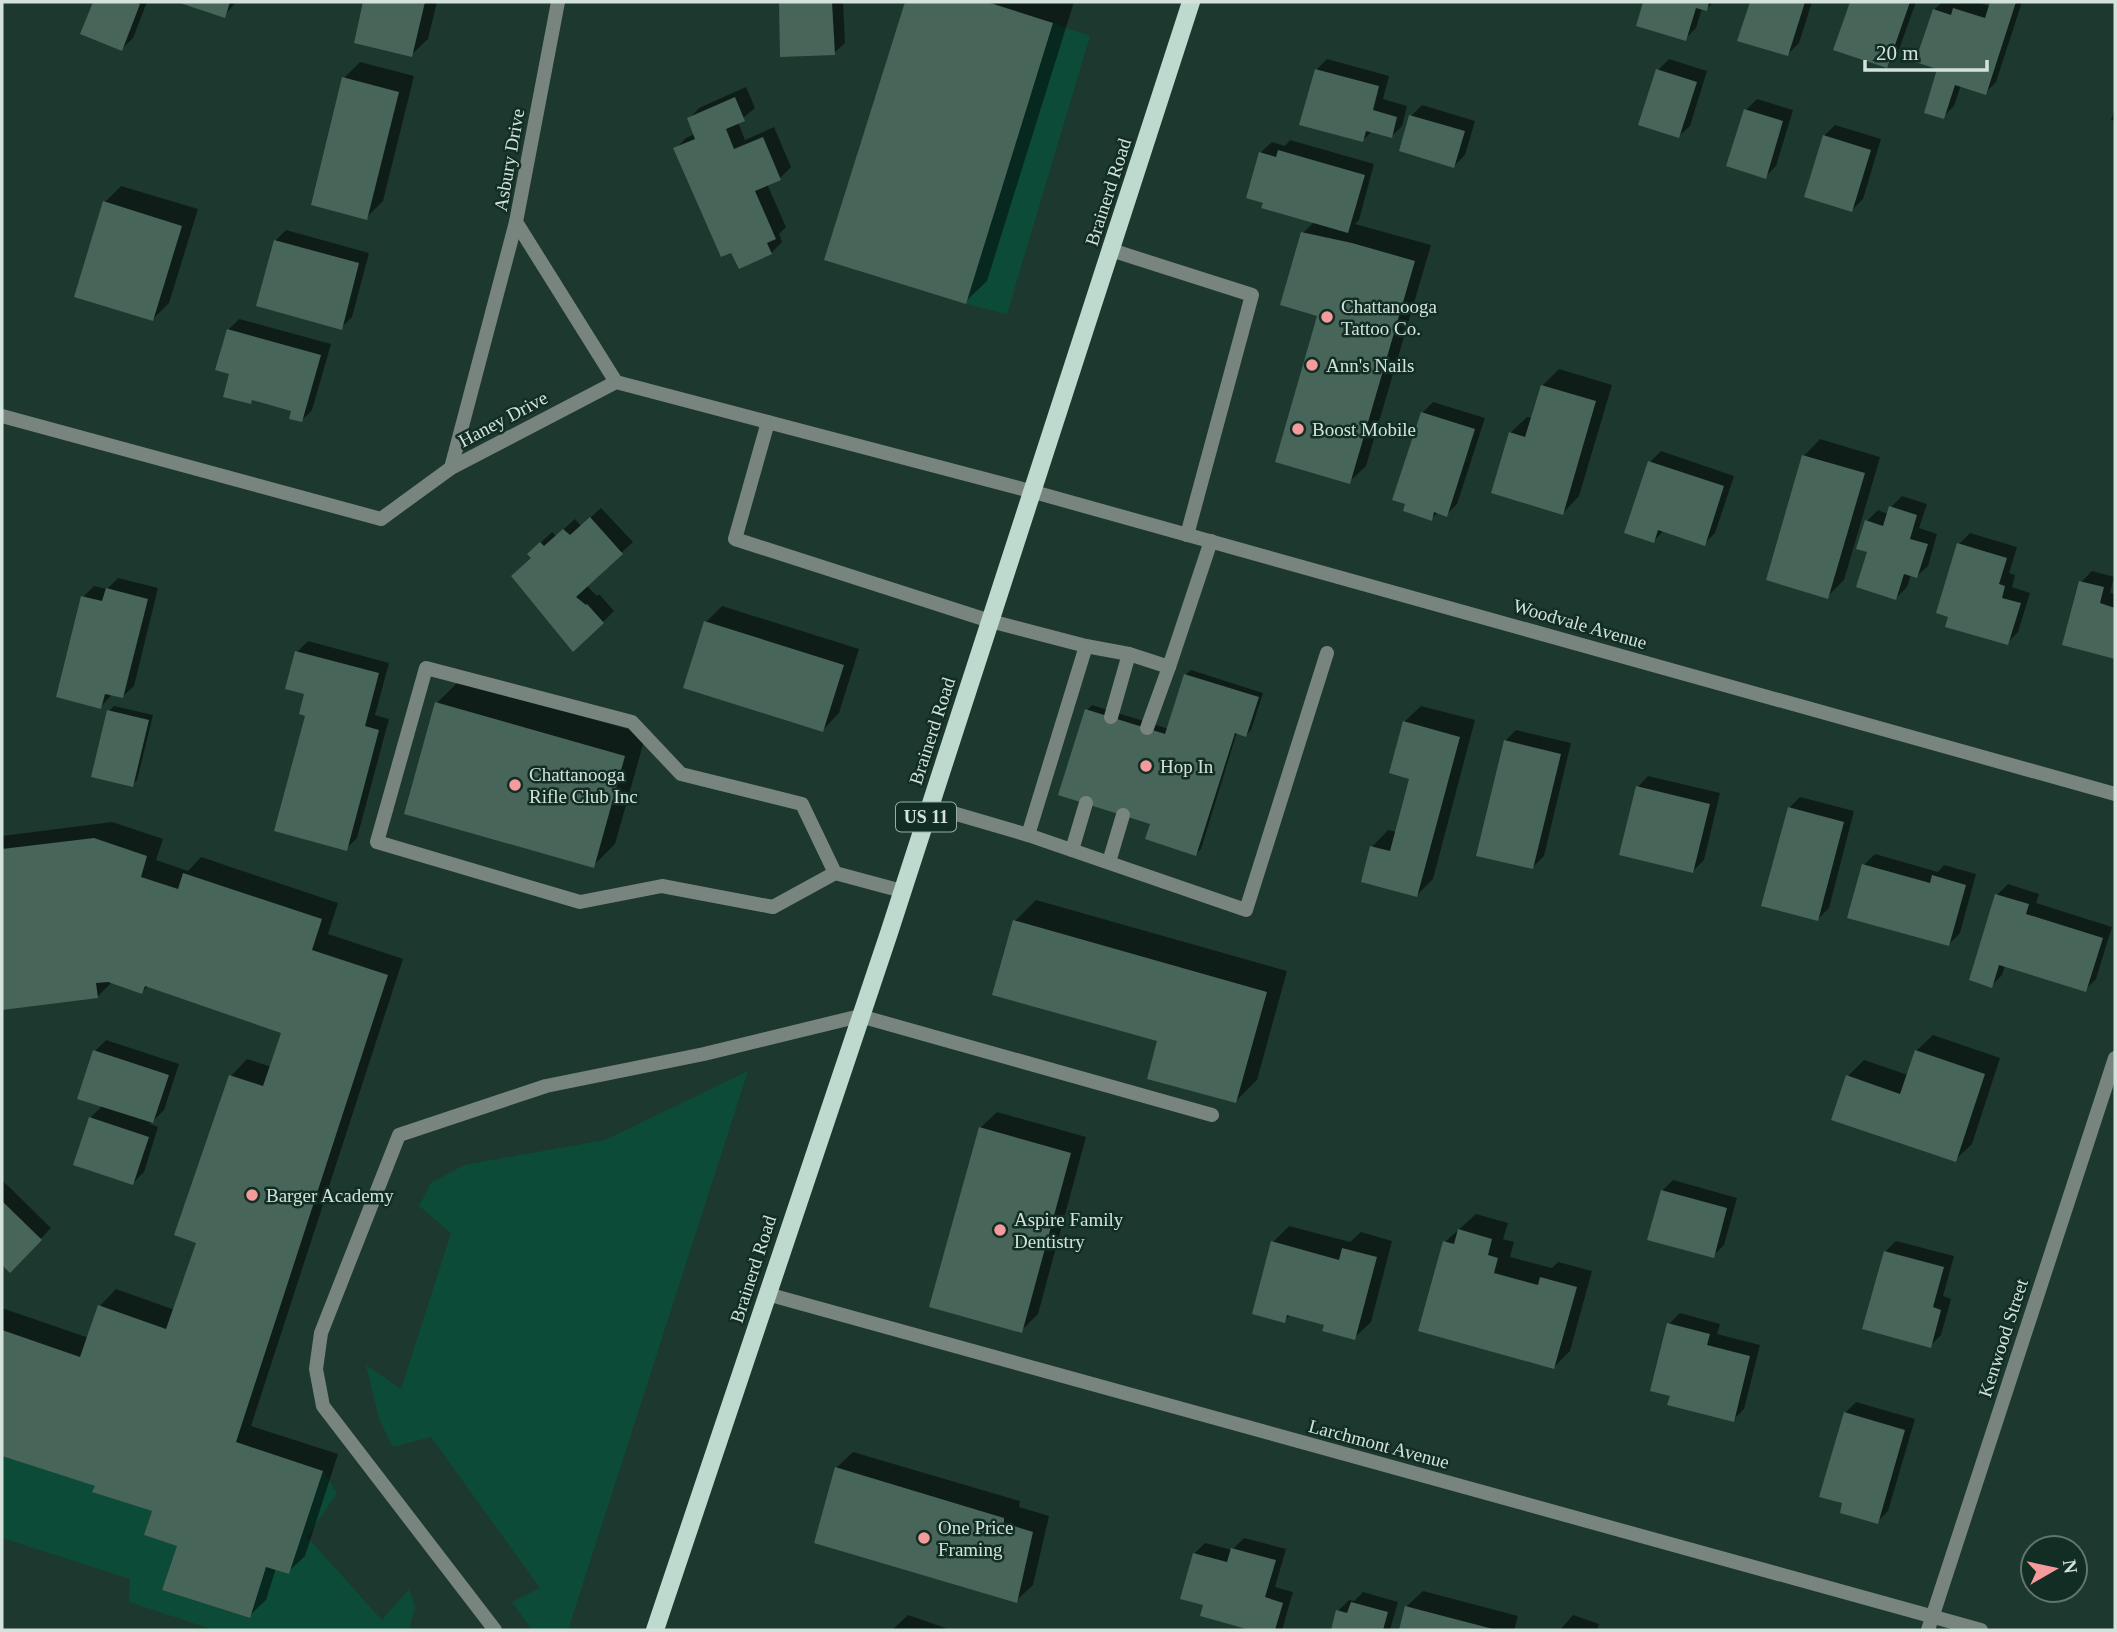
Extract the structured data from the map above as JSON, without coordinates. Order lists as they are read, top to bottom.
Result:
{
  "streets": {
    "main road": ["Brainerd Road", "US 11"],
    "street": [
      "Asbury Drive",
      "Haney Drive",
      "Woodvale Avenue",
      "Kenwood Street",
      "Larchmont Avenue"
    ]
  },
  "crossings": [
    ["Asbury Drive", "Haney Drive"],
    ["Brainerd Road", "Woodvale Avenue"],
    ["Brainerd Road", "Larchmont Avenue"],
    ["Kenwood Street", "Larchmont Avenue"]
  ],
  "places": [
    "Chattanooga Tattoo Co.",
    "Ann's Nails",
    "Boost Mobile",
    "Hop In",
    "Chattanooga Rifle Club Inc",
    "Barger Academy",
    "Aspire Family Dentistry",
    "One Price Framing"
  ],
  "scale_bar": "20 m",
  "north": "right"
}
